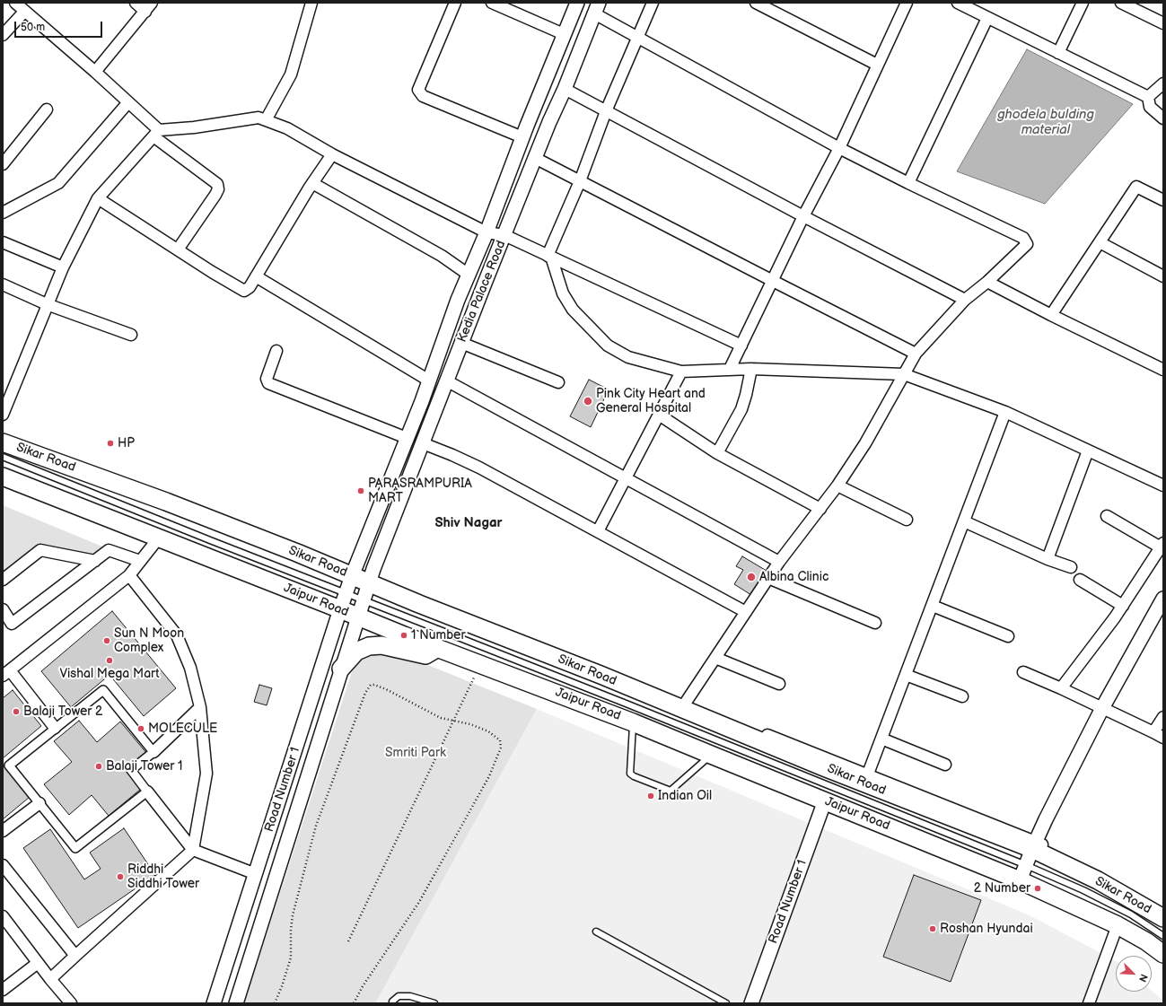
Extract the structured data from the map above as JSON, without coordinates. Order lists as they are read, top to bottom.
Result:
{
  "streets": {
    "main road": ["Sikar Road", "Jaipur Road"],
    "street": ["Kedia Palace Road", "Road Number 1"]
  },
  "crossings": [
    ["Kedia Palace Road", "Sikar Road"],
    ["Kedia Palace Road", "Road Number 1"],
    ["Sikar Road", "Road Number 1"],
    ["Jaipur Road", "Road Number 1"]
  ],
  "districts": ["Shiv Nagar"],
  "water": ["ghodela bulding material"],
  "parks": ["Smriti Park"],
  "places": [
    "Pink City Heart and General Hospital",
    "HP",
    "PARASRAMPURIA MART",
    "Albina Clinic",
    "1 Number",
    "Sun N Moon Complex",
    "Vishal Mega Mart",
    "Balaji Tower 2",
    "MOLECULE",
    "Balaji Tower 1",
    "Indian Oil",
    "Riddhi Siddhi Tower",
    "2 Number",
    "Roshan Hyundai"
  ],
  "scale_bar": "50 m",
  "north": "bottom right"
}
